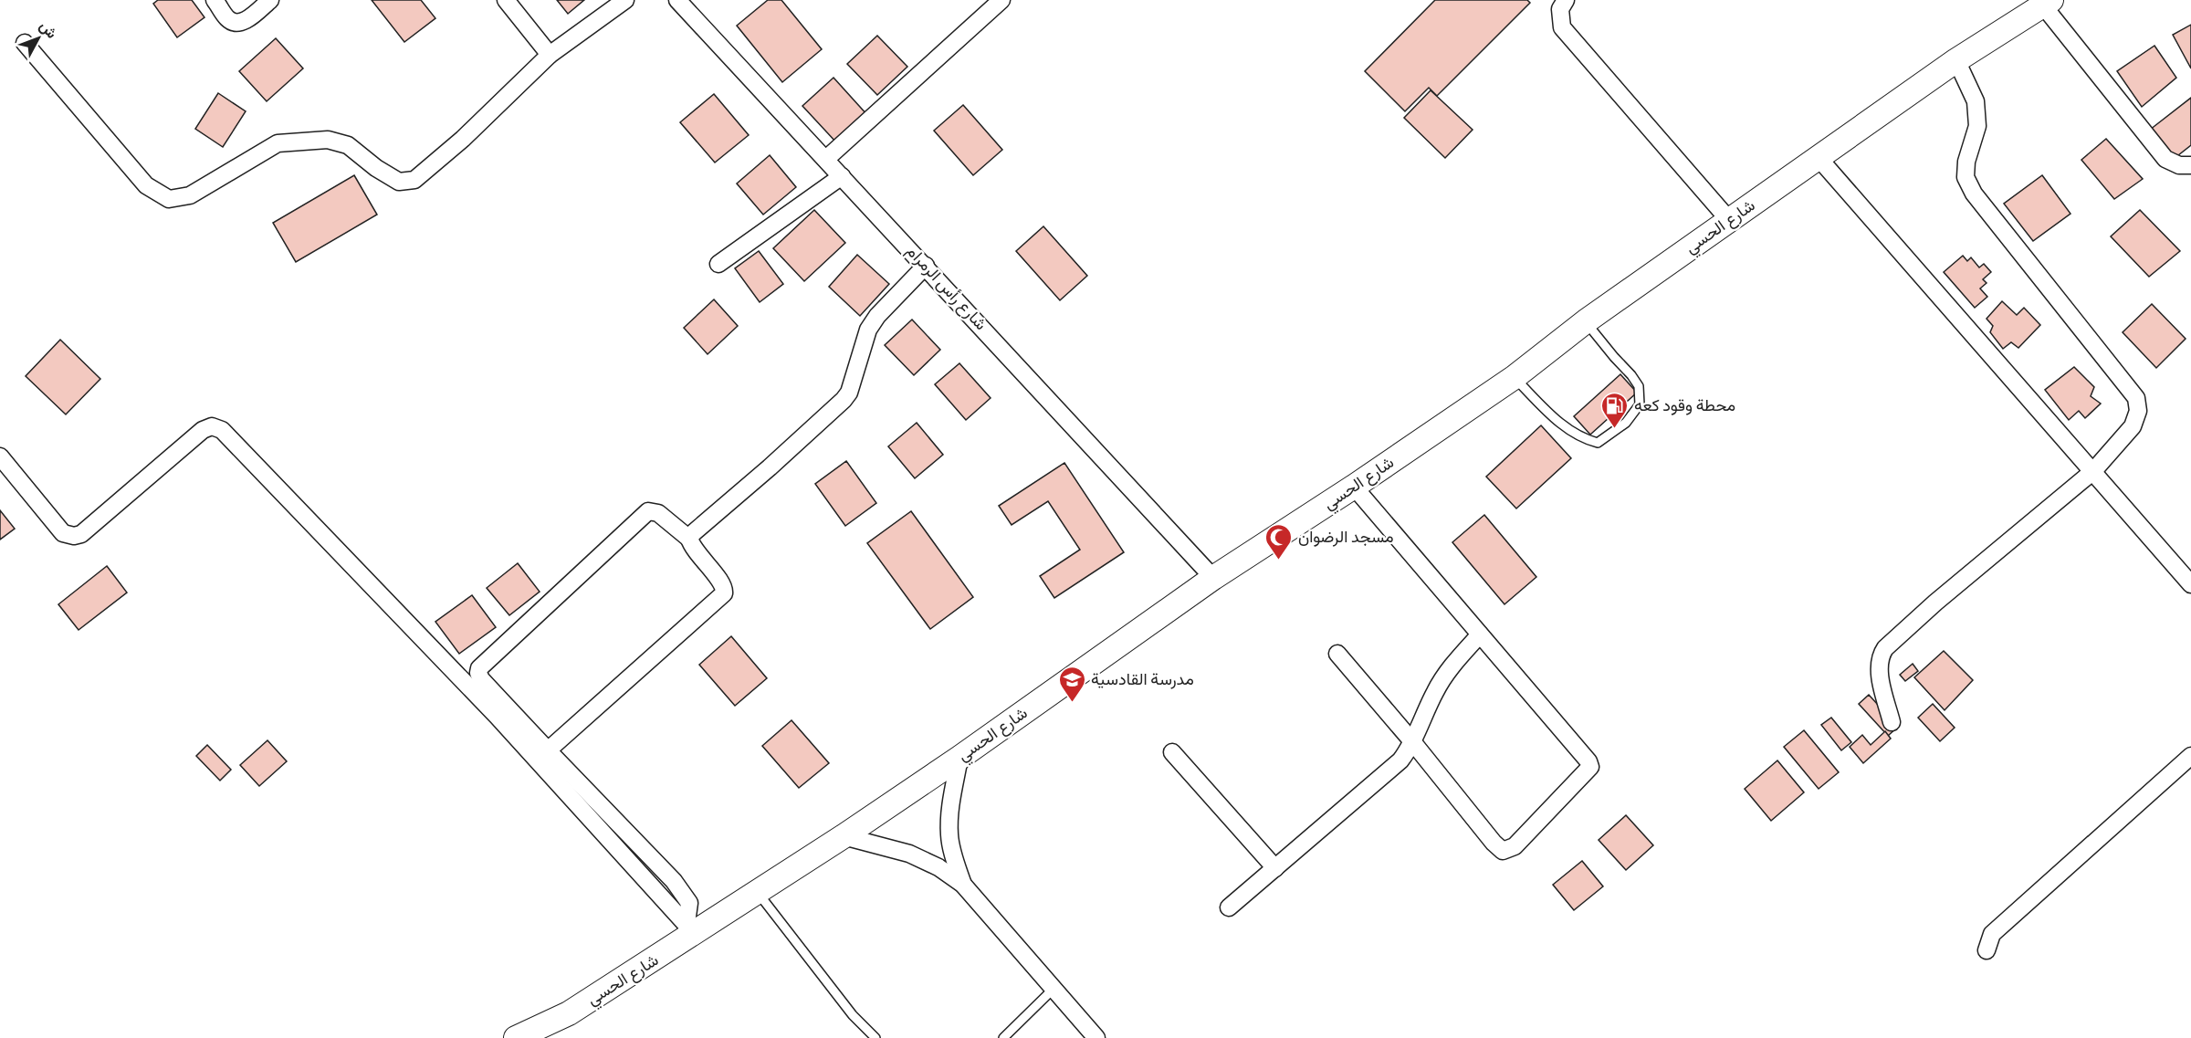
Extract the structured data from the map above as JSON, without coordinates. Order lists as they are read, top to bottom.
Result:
{
  "streets": {
    "street": ["شارع الحسي", "شارع رأس الرمرام"]
  },
  "crossings": [
    ["شارع الحسي", "شارع رأس الرمرام"]
  ],
  "places": {
    "fuel station": ["محطة وقود كعه"],
    "mosque": ["مسجد الرضوان"],
    "school or university": ["مدرسة القادسية"]
  },
  "north": "top right"
}
